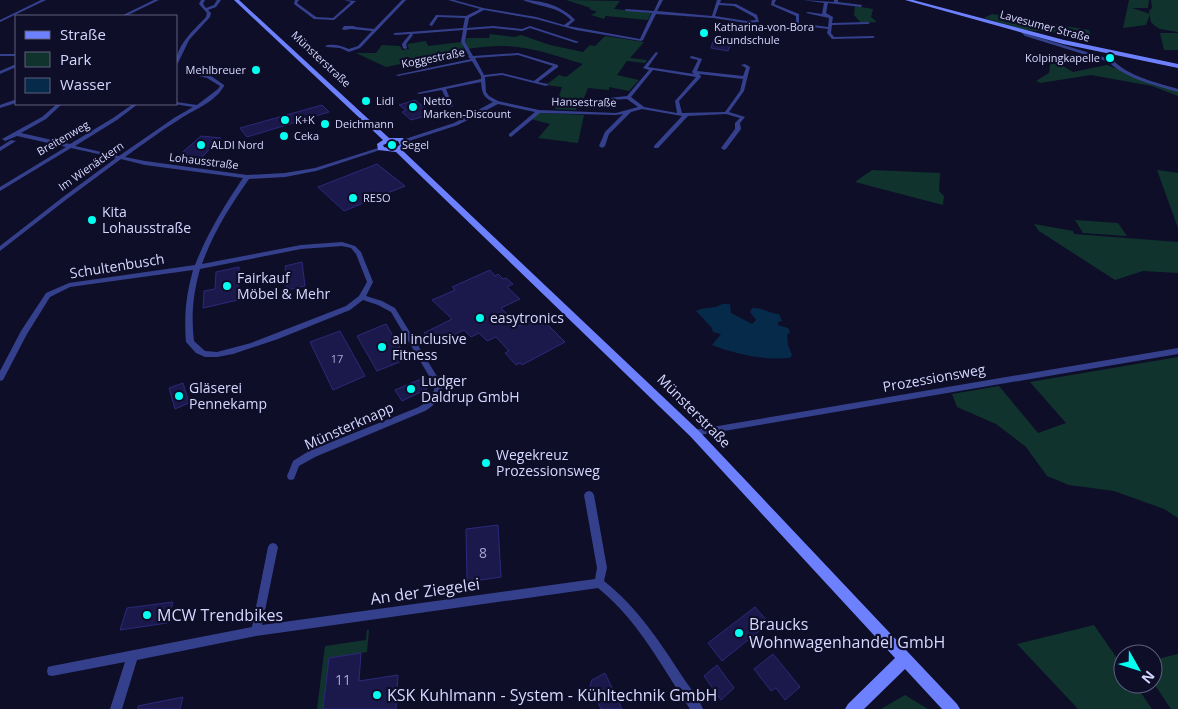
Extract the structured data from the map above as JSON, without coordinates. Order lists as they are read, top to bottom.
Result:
{
  "streets": {
    "main road": ["Lavesumer Straße", "Münsterstraße"],
    "street": [
      "Koggestraße",
      "Hansestraße",
      "Breitenweg",
      "Lohausstraße",
      "Im Wienäckern",
      "Schultenbusch",
      "Prozessionsweg",
      "Münsterknapp",
      "An der Ziegelei"
    ]
  },
  "crossings": [
    ["Koggestraße", "Hansestraße"],
    ["Münsterstraße", "Prozessionsweg"],
    ["Breitenweg", "Lohausstraße"],
    ["Lohausstraße", "Im Wienäckern"]
  ],
  "places": [
    "Katharina-von-Bora Grundschule",
    "Kolpingkapelle",
    "Mehlbreuer",
    "Lidl",
    "Netto Marken-Discount",
    "K+K",
    "Deichmann",
    "Ceka",
    "ALDI Nord",
    "Segel",
    "RESO",
    "Kita Lohausstraße",
    "Fairkauf Möbel & Mehr",
    "easytronics",
    "all inclusive Fitness",
    "Ludger Daldrup GmbH",
    "Gläserei Pennekamp",
    "Wegekreuz Prozessionsweg",
    "MCW Trendbikes",
    "Braucks Wohnwagenhandel GmbH",
    "KSK Kuhlmann - System - Kühltechnik GmbH"
  ],
  "house_numbers": ["17", "8", "11"],
  "legend": ["Straße", "Park", "Wasser"],
  "north": "bottom right"
}
